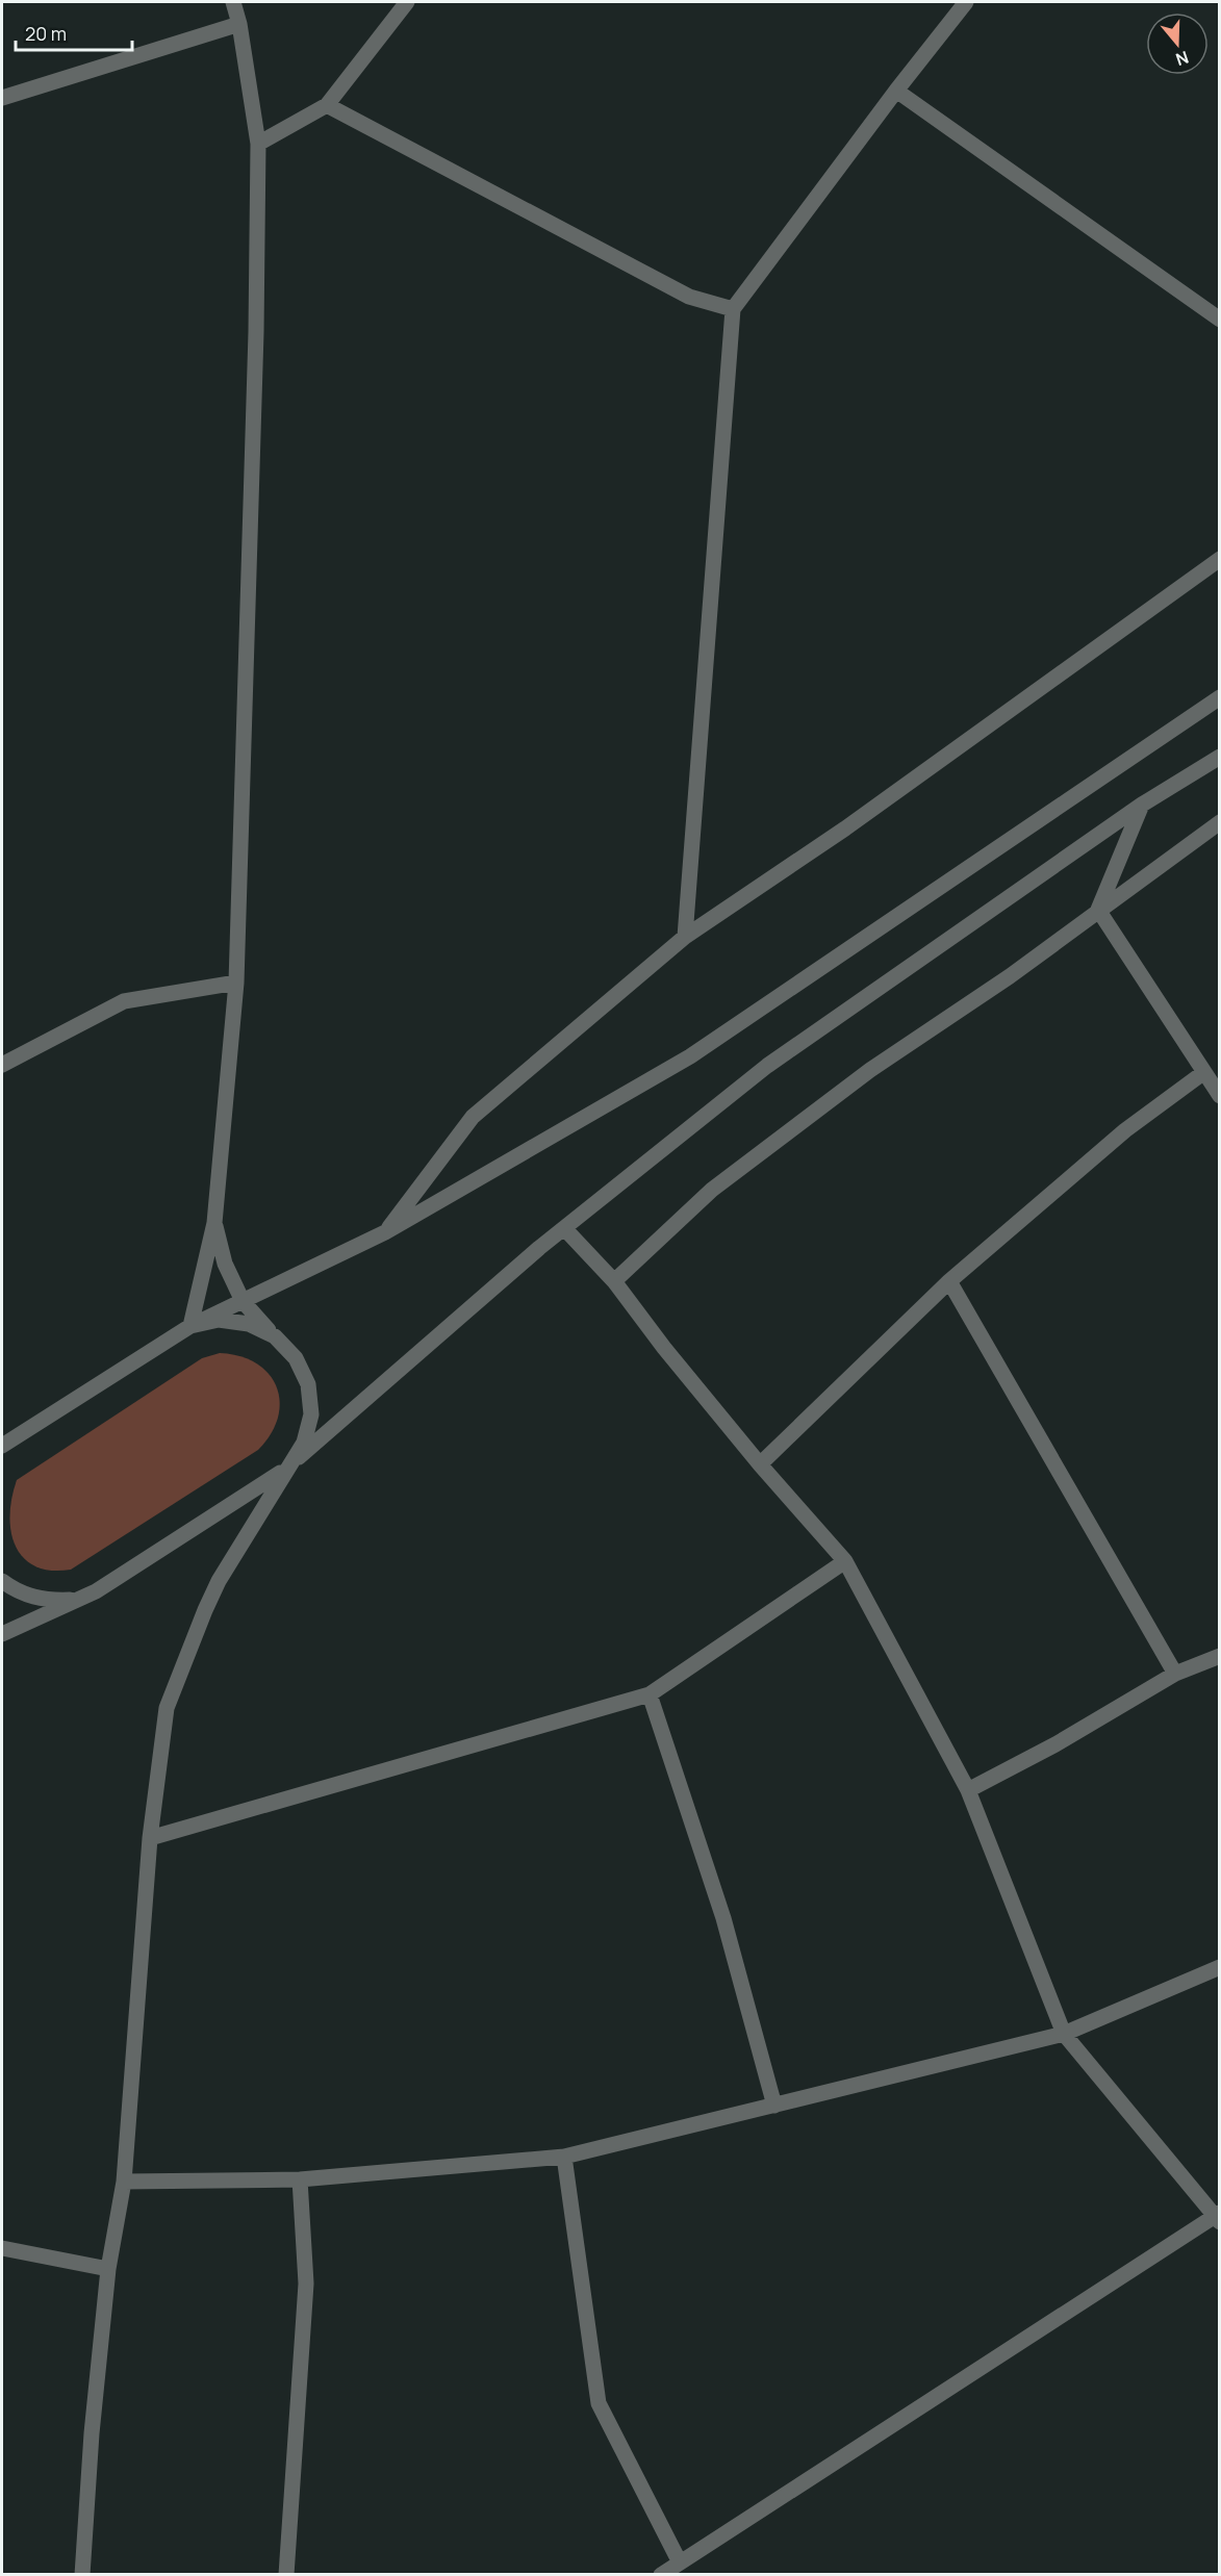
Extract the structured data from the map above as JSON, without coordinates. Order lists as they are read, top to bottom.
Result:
{
  "scale_bar": "20 m",
  "north": "bottom"
}
